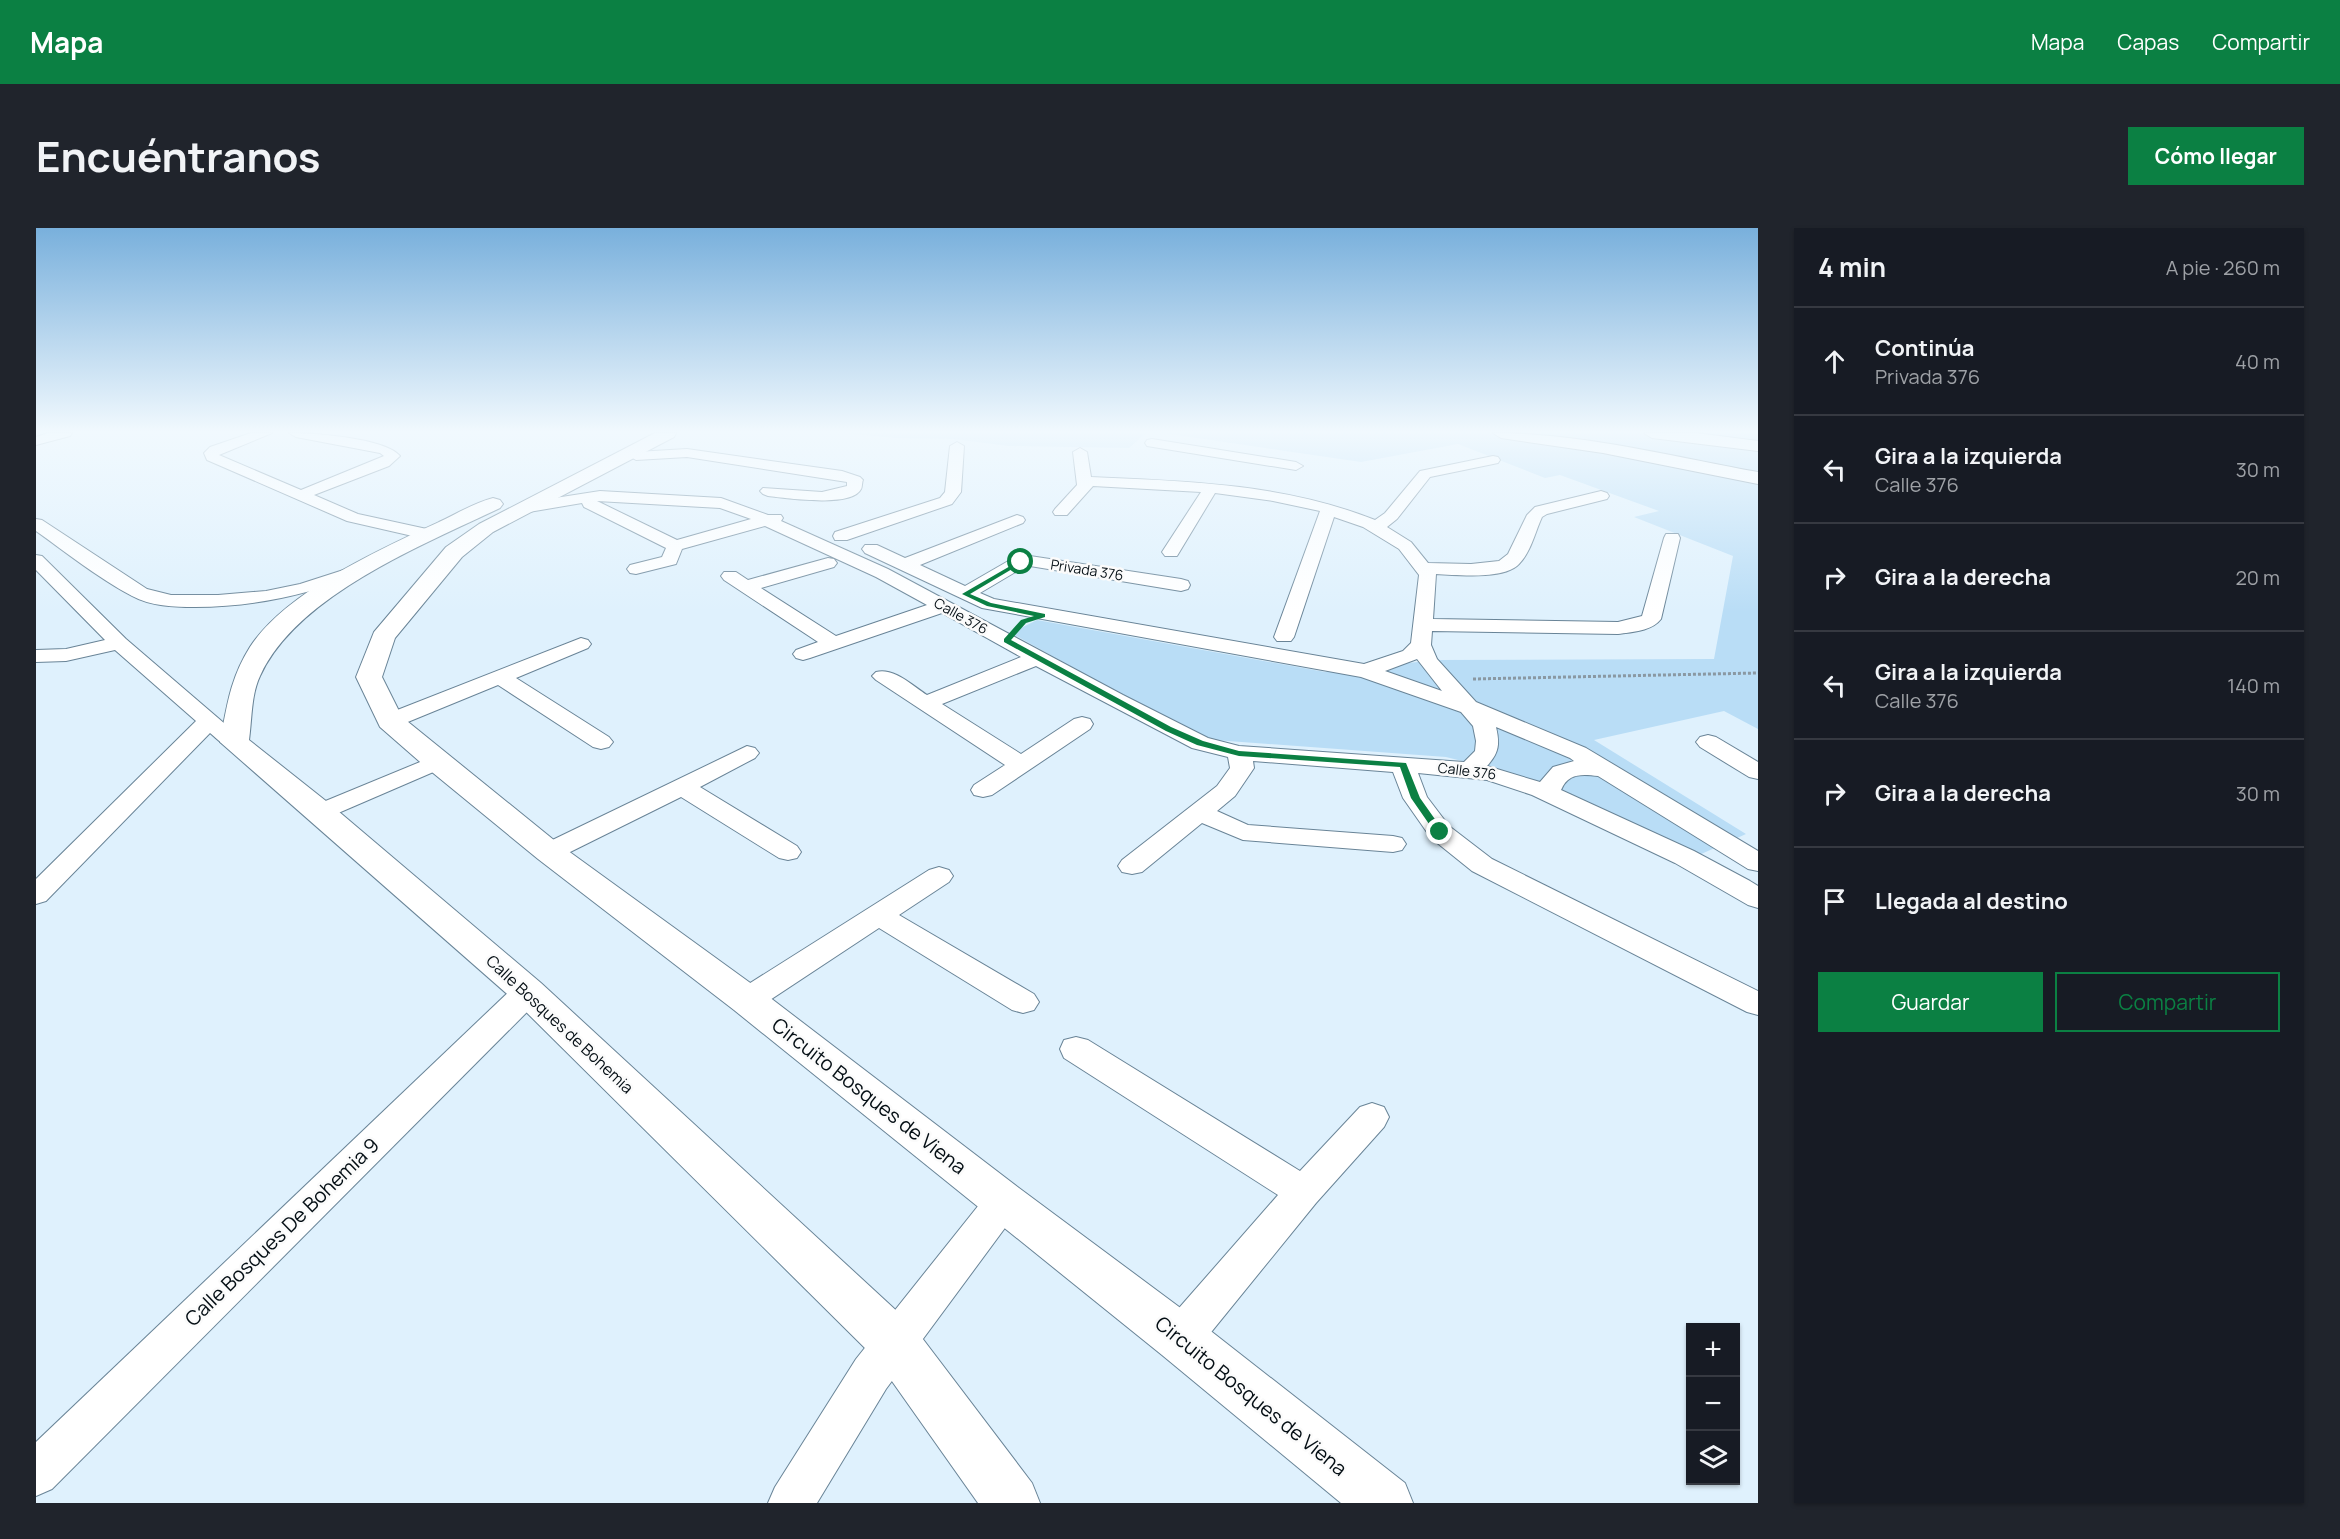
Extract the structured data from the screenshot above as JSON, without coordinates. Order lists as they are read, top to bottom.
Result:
{
  "streets": {
    "main road": ["Calle Bosques de Bohemia", "Circuito Bosques de Viena"],
    "street": ["Privada 376", "Calle 376", "Calle Bosques De Bohemia 9"]
  },
  "crossings": [
    ["Privada 376", "Calle 376"],
    ["Calle 376", "Circuito Bosques de Viena"],
    ["Calle Bosques de Bohemia", "Calle Bosques De Bohemia 9"]
  ],
  "page": {
    "header": "Mapa",
    "nav": ["Mapa", "Capas", "Compartir"],
    "title": "Encuéntranos",
    "buttons": [
      "Cómo llegar",
      ["Guardar", "Compartir"]
    ],
    "heading": ["4 min", "A pie · 260 m"],
    "list": [
      ["Continúa", "Privada 376", "40 m"],
      ["Gira a la izquierda", "Calle 376", "30 m"],
      ["Gira a la derecha", "20 m"],
      ["Gira a la izquierda", "Calle 376", "140 m"],
      ["Gira a la derecha", "30 m"],
      "Llegada al destino"
    ],
    "map_buttons": ["+", "−"]
  }
}
